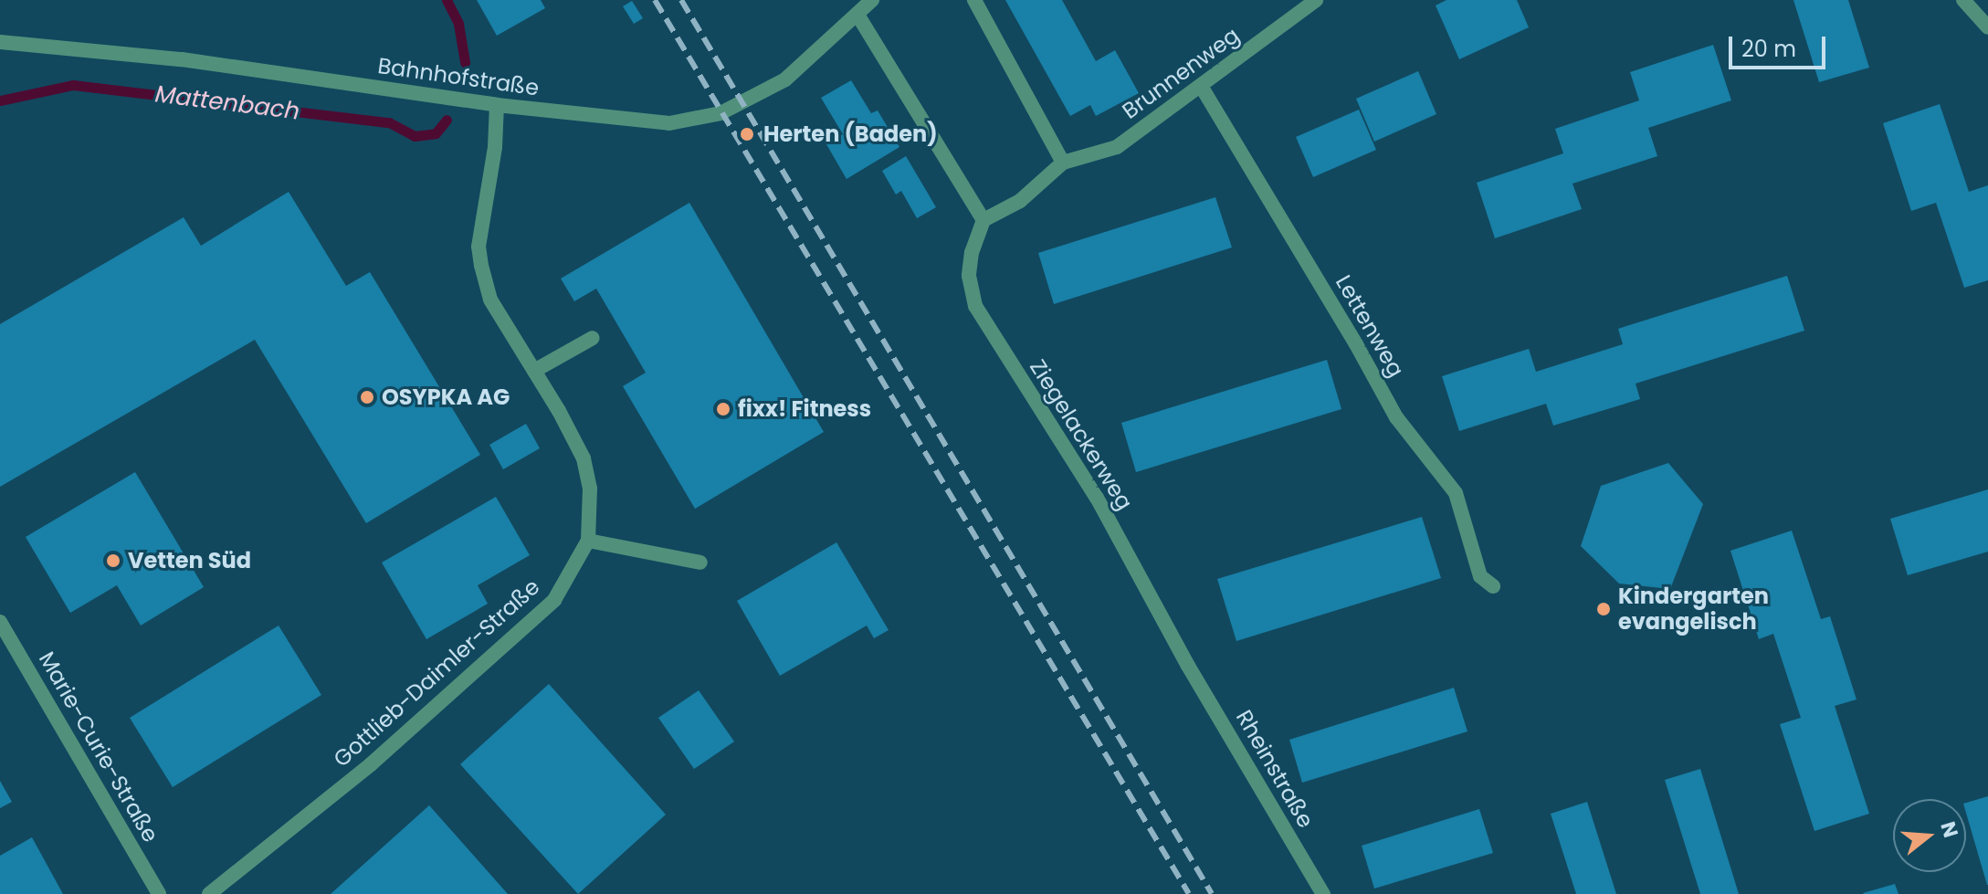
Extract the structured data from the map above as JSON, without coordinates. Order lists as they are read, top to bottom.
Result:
{
  "streets": {
    "street": [
      "Brunnenweg",
      "Bahnhofstraße",
      "Lettenweg",
      "Ziegelackerweg",
      "Gottlieb-Daimler-Straße",
      "Marie-Curie-Straße",
      "Rheinstraße"
    ]
  },
  "crossings": [
    ["Brunnenweg", "Lettenweg"],
    ["Bahnhofstraße", "Gottlieb-Daimler-Straße"],
    ["Ziegelackerweg", "Rheinstraße"]
  ],
  "water": ["Mattenbach"],
  "places": [
    "Herten (Baden)",
    "OSYPKA AG",
    "fixx! Fitness",
    "Vetten Süd",
    "Kindergarten evangelisch"
  ],
  "scale_bar": "20 m",
  "north": "right"
}
